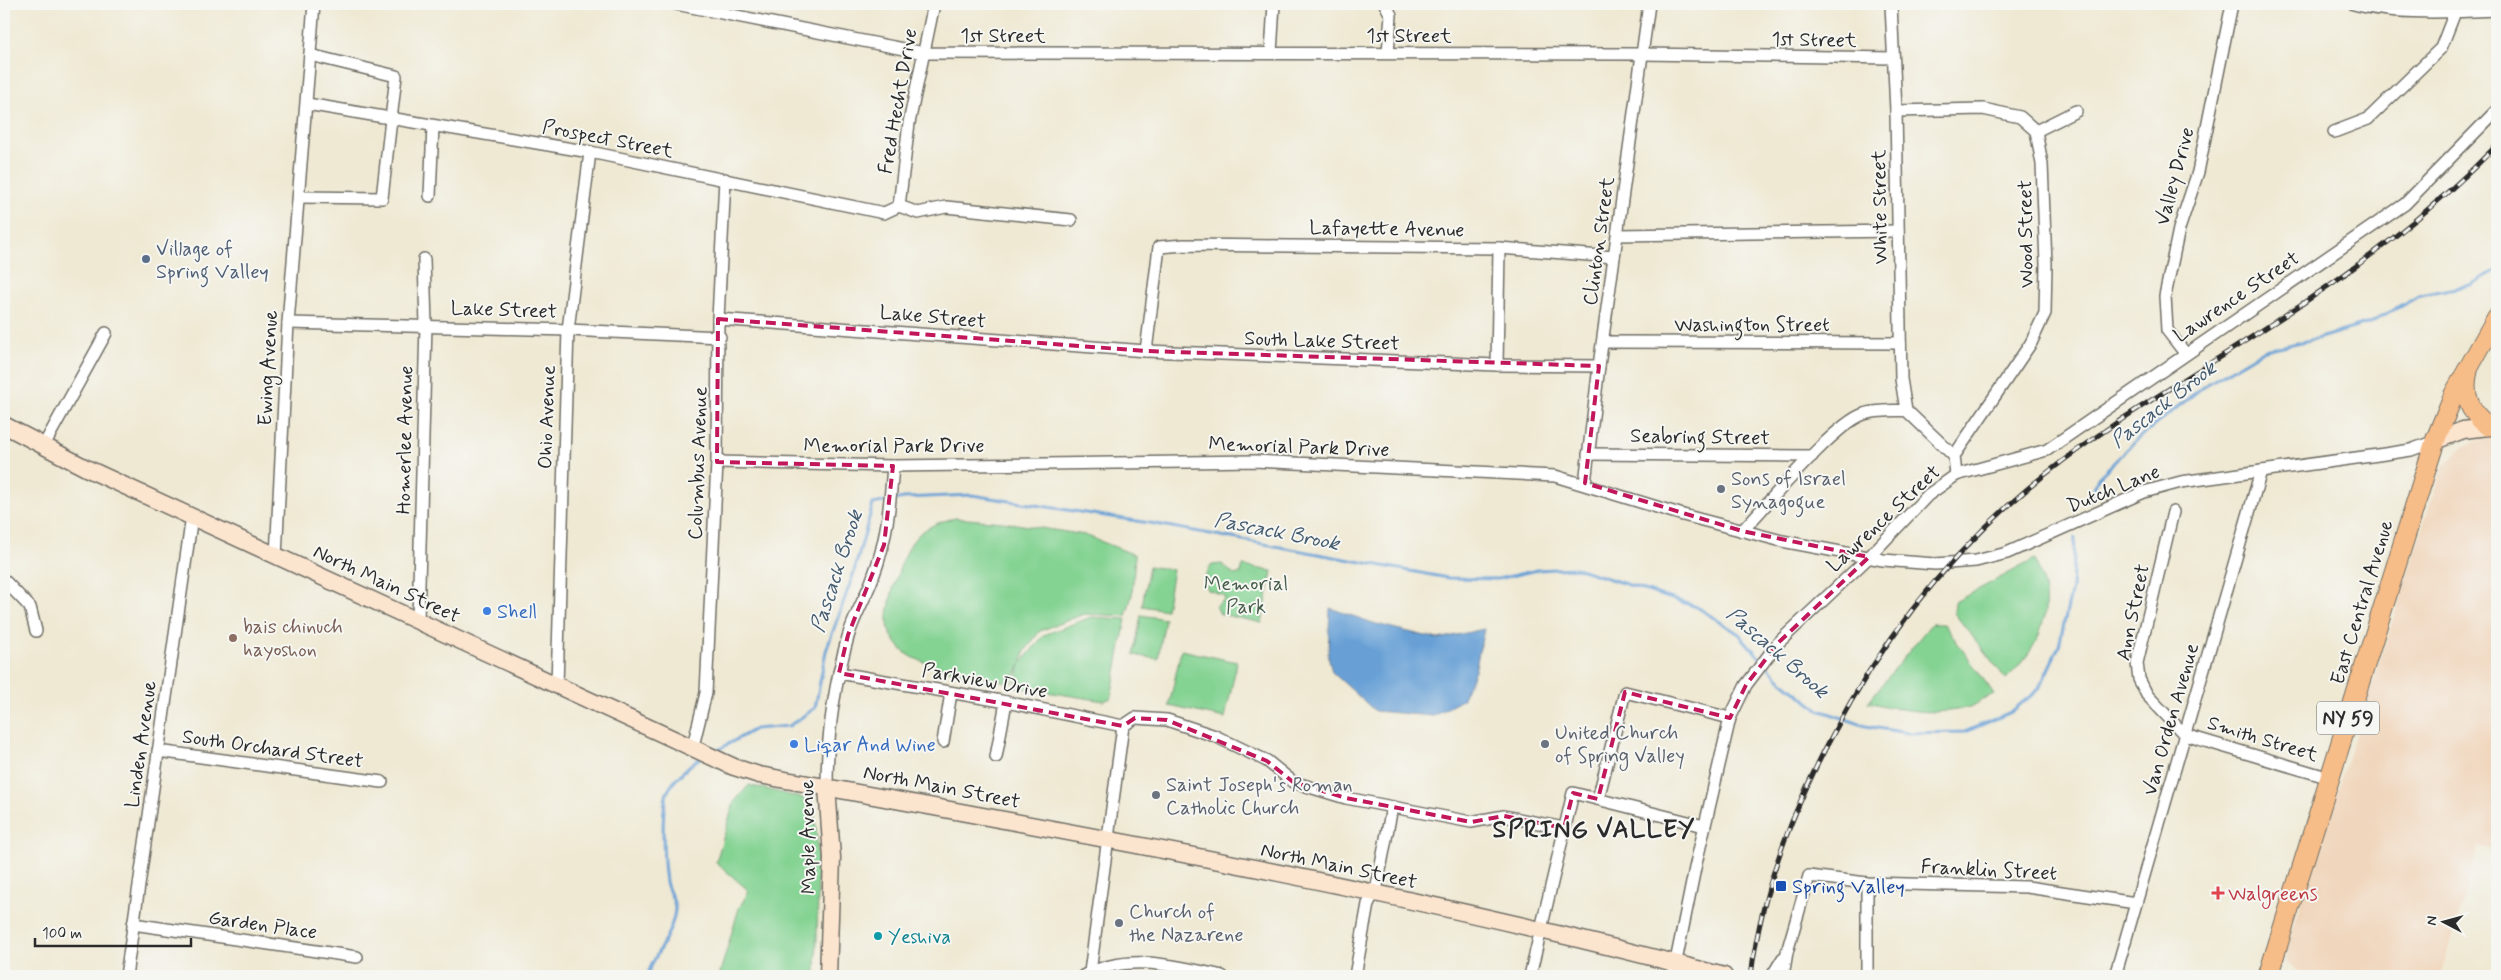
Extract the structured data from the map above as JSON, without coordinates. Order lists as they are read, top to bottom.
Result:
{
  "streets": {
    "main road": [
      "North Main Street",
      "East Central Avenue",
      "NY 59",
      "Maple Avenue"
    ],
    "street": [
      "1st Street",
      "Fred Hecht Drive",
      "Prospect Street",
      "Valley Drive",
      "White Street",
      "Lafayette Avenue",
      "Wood Street",
      "Clinton Street",
      "Lawrence Street",
      "Lake Street",
      "Washington Street",
      "South Lake Street",
      "Ewing Avenue",
      "Ohio Avenue",
      "Seabring Street",
      "Homerlee Avenue",
      "Memorial Park Drive",
      "Columbus Avenue",
      "Dutch Lane",
      "Ann Street",
      "Parkview Drive",
      "Van Orden Avenue",
      "Smith Street",
      "Linden Avenue",
      "South Orchard Street",
      "Franklin Street",
      "Garden Place"
    ]
  },
  "crossings": [
    ["1st Street", "Fred Hecht Drive"],
    ["1st Street", "White Street"],
    ["1st Street", "Clinton Street"],
    ["Fred Hecht Drive", "Prospect Street"],
    ["Prospect Street", "Ewing Avenue"],
    ["Prospect Street", "Ohio Avenue"],
    ["Prospect Street", "Columbus Avenue"],
    ["Valley Drive", "Lawrence Street"],
    ["White Street", "Washington Street"],
    ["Lafayette Avenue", "Clinton Street"],
    ["Lafayette Avenue", "Lake Street"],
    ["Lafayette Avenue", "South Lake Street"],
    ["Clinton Street", "Washington Street"],
    ["Clinton Street", "Seabring Street"],
    ["Clinton Street", "Memorial Park Drive"],
    ["Lawrence Street", "Memorial Park Drive"],
    ["Lawrence Street", "Dutch Lane"],
    ["Lawrence Street", "North Main Street"],
    ["Lake Street", "South Lake Street"],
    ["Lake Street", "Ewing Avenue"],
    ["Lake Street", "Ohio Avenue"],
    ["Lake Street", "Homerlee Avenue"],
    ["Lake Street", "Columbus Avenue"],
    ["Ewing Avenue", "North Main Street"],
    ["Ohio Avenue", "North Main Street"],
    ["Homerlee Avenue", "North Main Street"],
    ["Memorial Park Drive", "Columbus Avenue"],
    ["Memorial Park Drive", "Dutch Lane"],
    ["Memorial Park Drive", "Maple Avenue"],
    ["Columbus Avenue", "North Main Street"],
    ["Dutch Lane", "East Central Avenue"],
    ["Dutch Lane", "NY 59"],
    ["Dutch Lane", "Van Orden Avenue"],
    ["North Main Street", "Linden Avenue"],
    ["North Main Street", "Maple Avenue"],
    ["East Central Avenue", "NY 59"],
    ["East Central Avenue", "Smith Street"],
    ["Ann Street", "Van Orden Avenue"],
    ["Ann Street", "Smith Street"],
    ["Parkview Drive", "Maple Avenue"],
    ["Van Orden Avenue", "Smith Street"],
    ["Van Orden Avenue", "Franklin Street"],
    ["Linden Avenue", "South Orchard Street"],
    ["Linden Avenue", "Garden Place"]
  ],
  "districts": ["SPRING VALLEY"],
  "water": ["Pascack Brook"],
  "parks": ["Memorial Park"],
  "places": {
    "other": [
      "Village of Spring Valley",
      "Sons of Israel Synagogue",
      "Shell",
      "bais chinuch hayoshon",
      "Liqar And Wine",
      "United Church of Spring Valley",
      "Saint Joseph's Roman Catholic Church",
      "Church of the Nazarene",
      "Yeshiva"
    ],
    "transit": ["Spring Valley"],
    "health": ["Walgreens"]
  },
  "scale_bar": "100 m",
  "north": "left"
}
